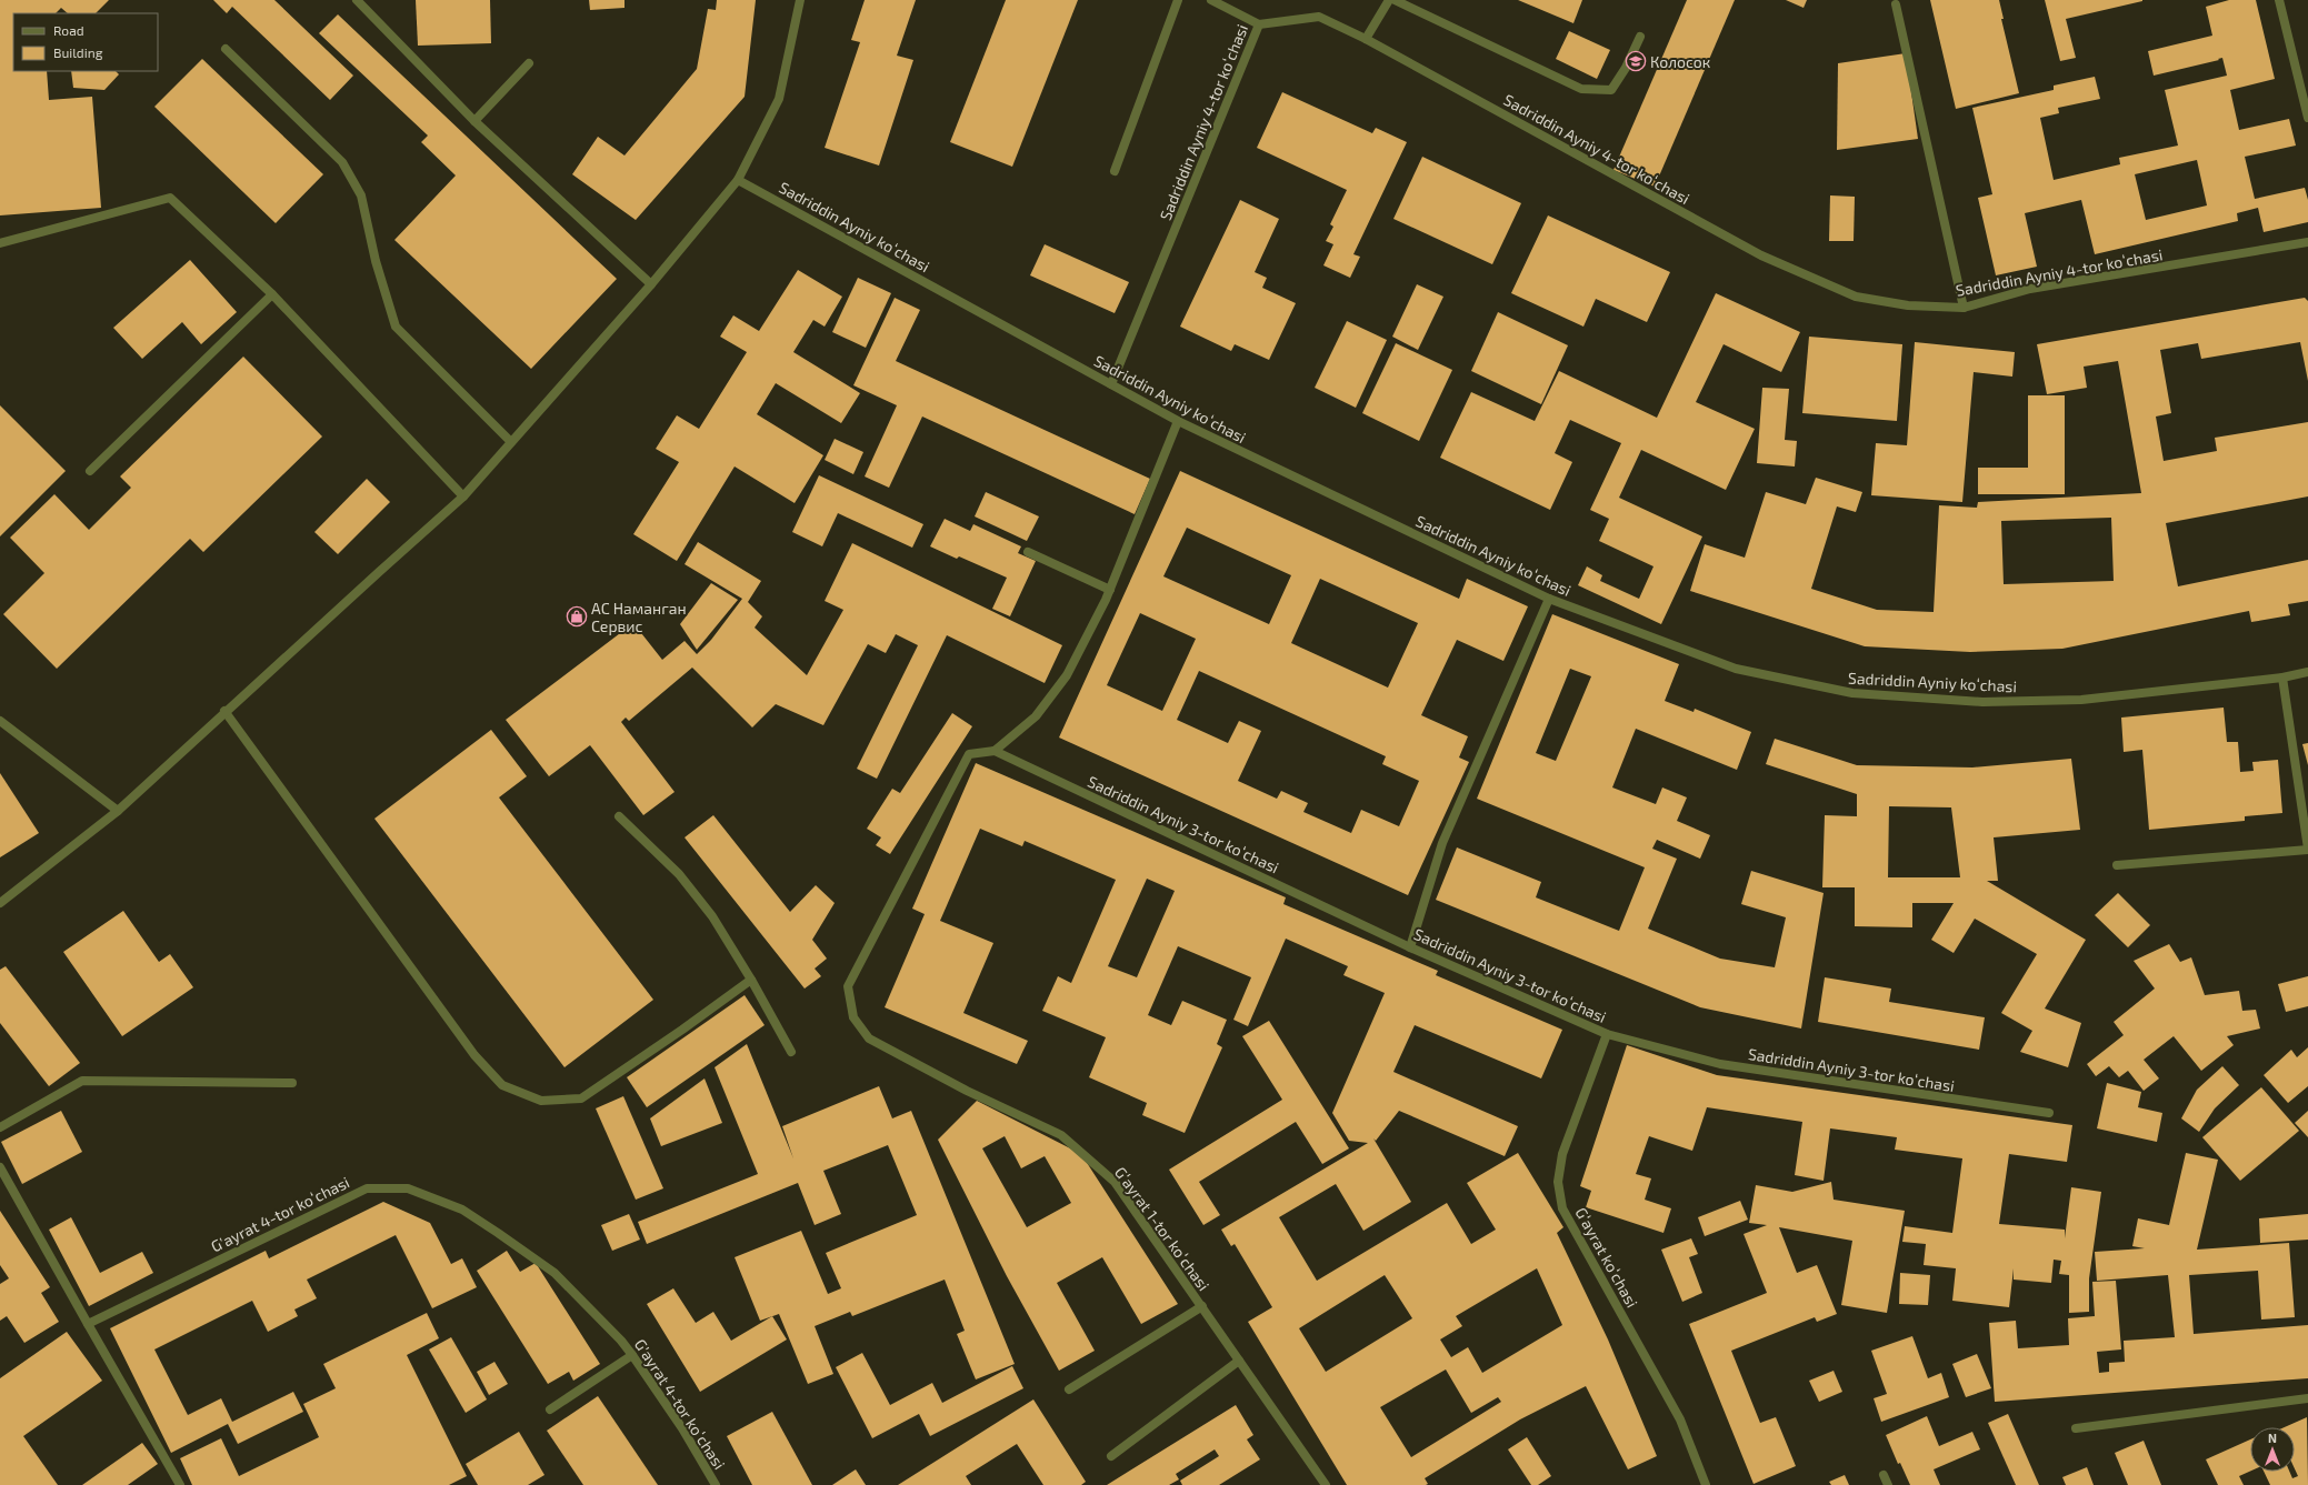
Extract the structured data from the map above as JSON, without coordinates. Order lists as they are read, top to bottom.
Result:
{
  "streets": {
    "street": [
      "Sadriddin Ayniy 4-tor koʻchasi",
      "Sadriddin Ayniy koʻchasi",
      "Sadriddin Ayniy 3-tor koʻchasi",
      "G'ayrat 4-tor koʻchasi",
      "Gʻayrat 1-tor koʻchasi",
      "Gʻayrat koʻchasi"
    ]
  },
  "crossings": [
    ["Sadriddin Ayniy 4-tor koʻchasi", "Sadriddin Ayniy koʻchasi"],
    ["Sadriddin Ayniy 3-tor koʻchasi", "Gʻayrat 1-tor koʻchasi"],
    ["Sadriddin Ayniy 3-tor koʻchasi", "Gʻayrat koʻchasi"]
  ],
  "places": {
    "school or university": ["Колосок"],
    "shop": ["АС Наманган Сервис"]
  },
  "legend": ["Road", "Building"],
  "north": "top"
}
